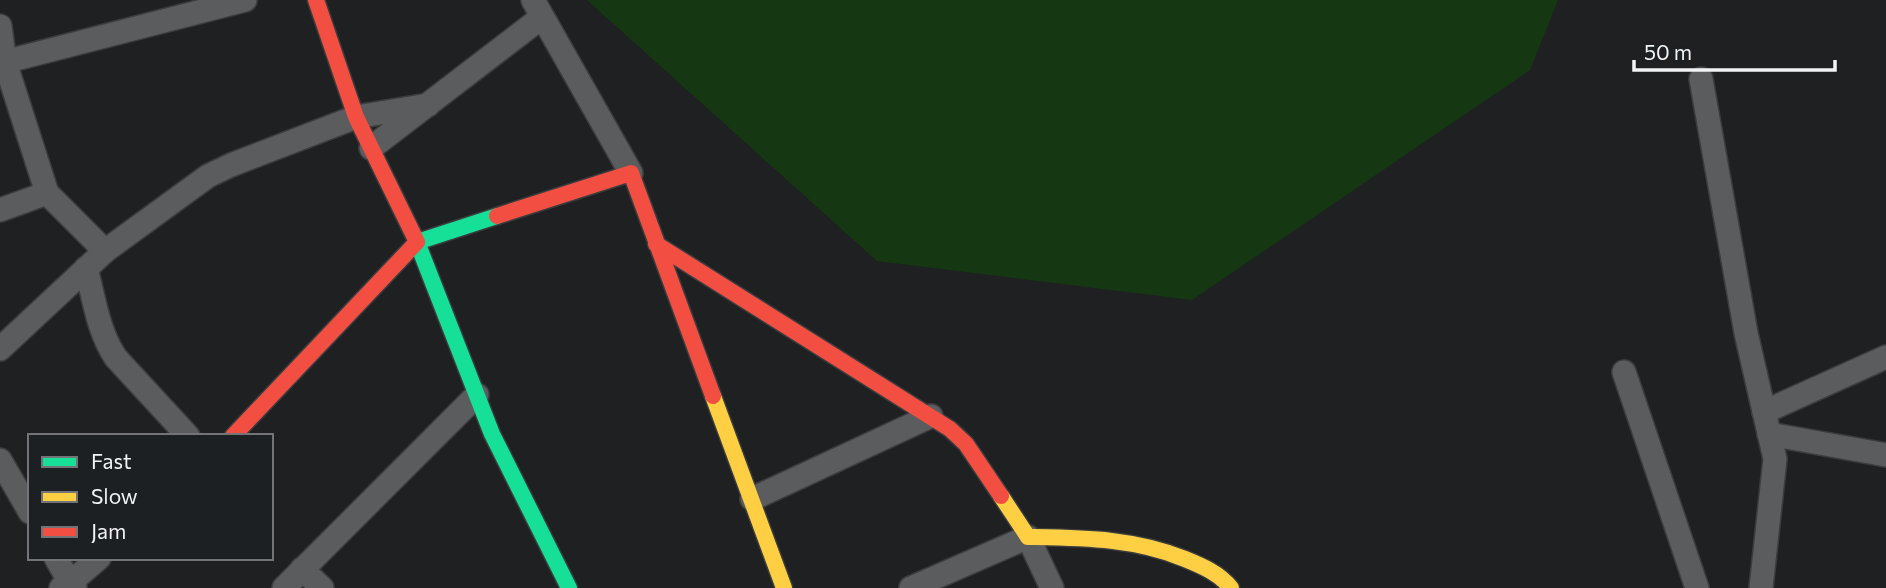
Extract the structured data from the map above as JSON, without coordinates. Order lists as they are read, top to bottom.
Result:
{
  "legend": ["Fast", "Slow", "Jam"],
  "scale_bar": "50 m"
}
